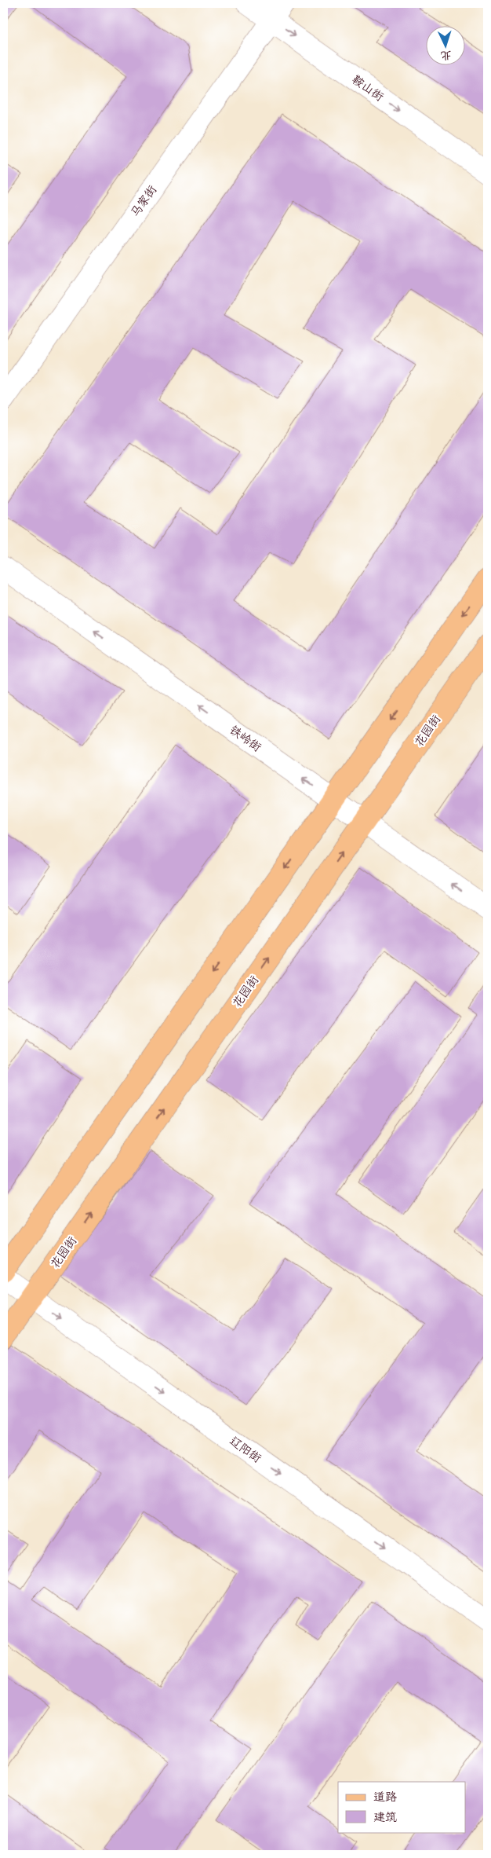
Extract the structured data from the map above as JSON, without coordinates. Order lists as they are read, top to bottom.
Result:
{
  "streets": {
    "main road": ["花园街"],
    "street": [
      "鞍山街",
      "马家街",
      "铁岭街",
      "辽阳街"
    ]
  },
  "crossings": [
    ["鞍山街", "马家街"],
    ["花园街", "铁岭街"],
    ["花园街", "辽阳街"]
  ],
  "one_way": ["鞍山街", "铁岭街", "辽阳街"],
  "legend": ["道路", "建筑"],
  "north": "bottom"
}
